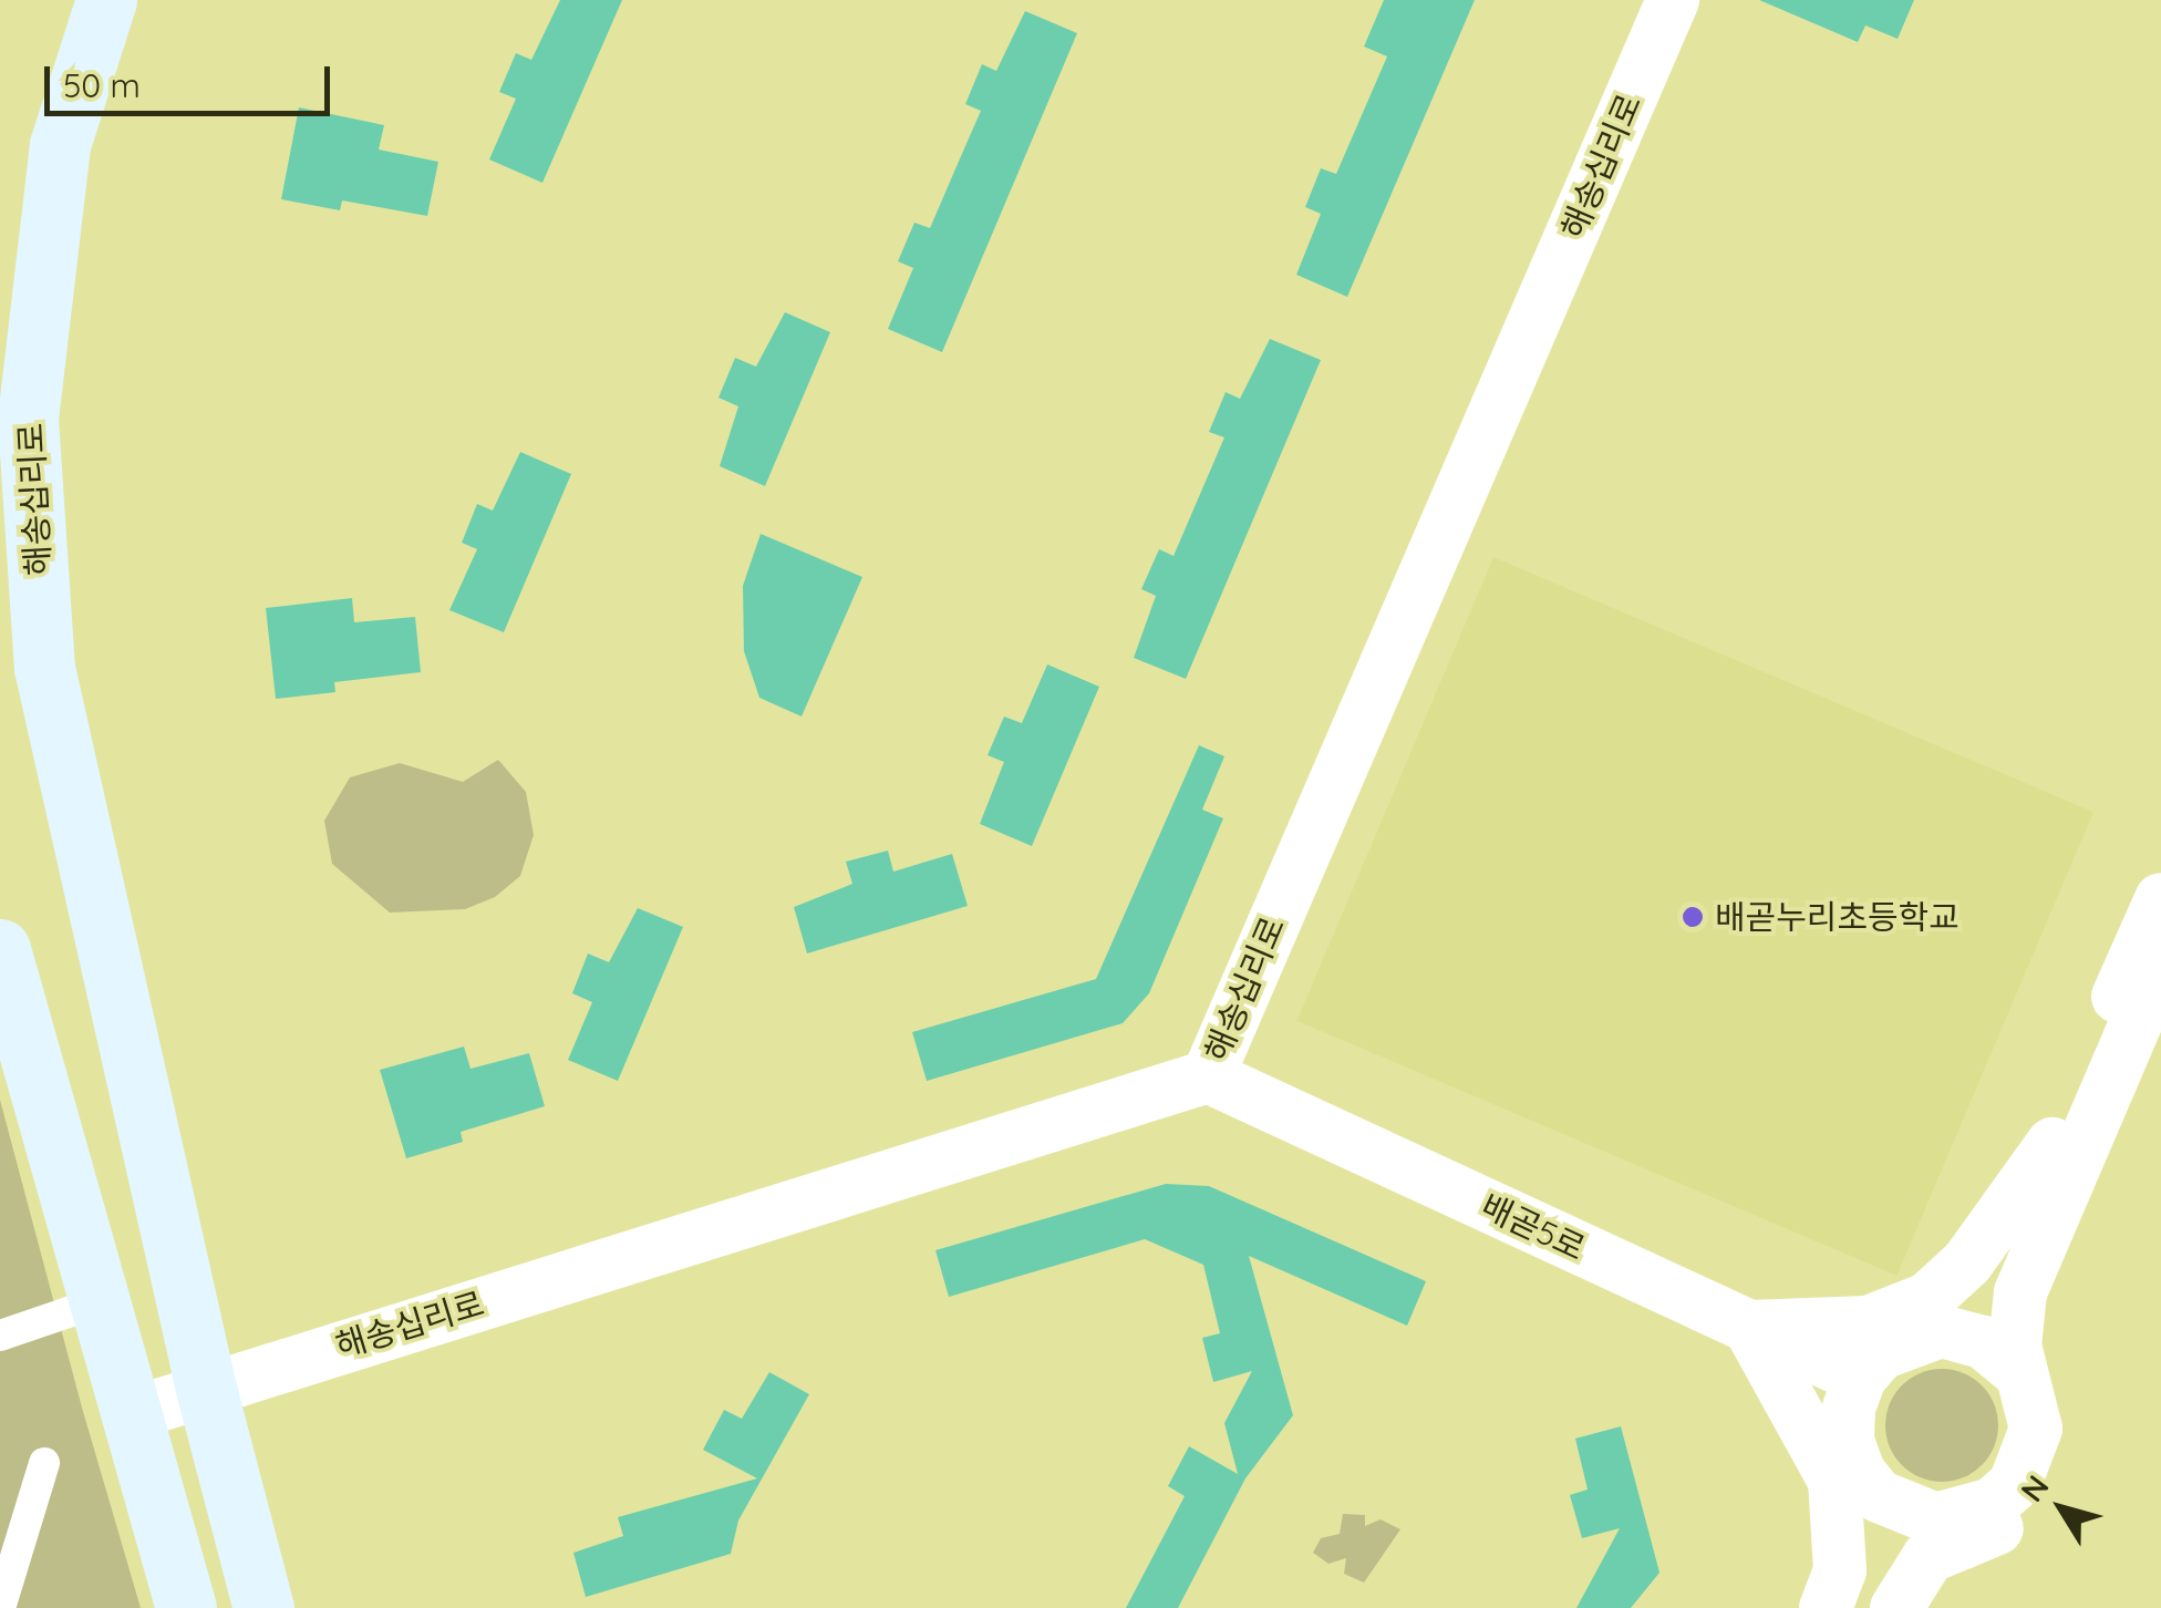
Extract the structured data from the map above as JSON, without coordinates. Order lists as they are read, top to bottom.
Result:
{
  "streets": {
    "main road": ["해송십리로"],
    "street": ["배곧5로"]
  },
  "crossings": [
    ["해송십리로", "배곧5로"]
  ],
  "places": ["배곧누리초등학교"],
  "scale_bar": "50 m",
  "north": "top left"
}
